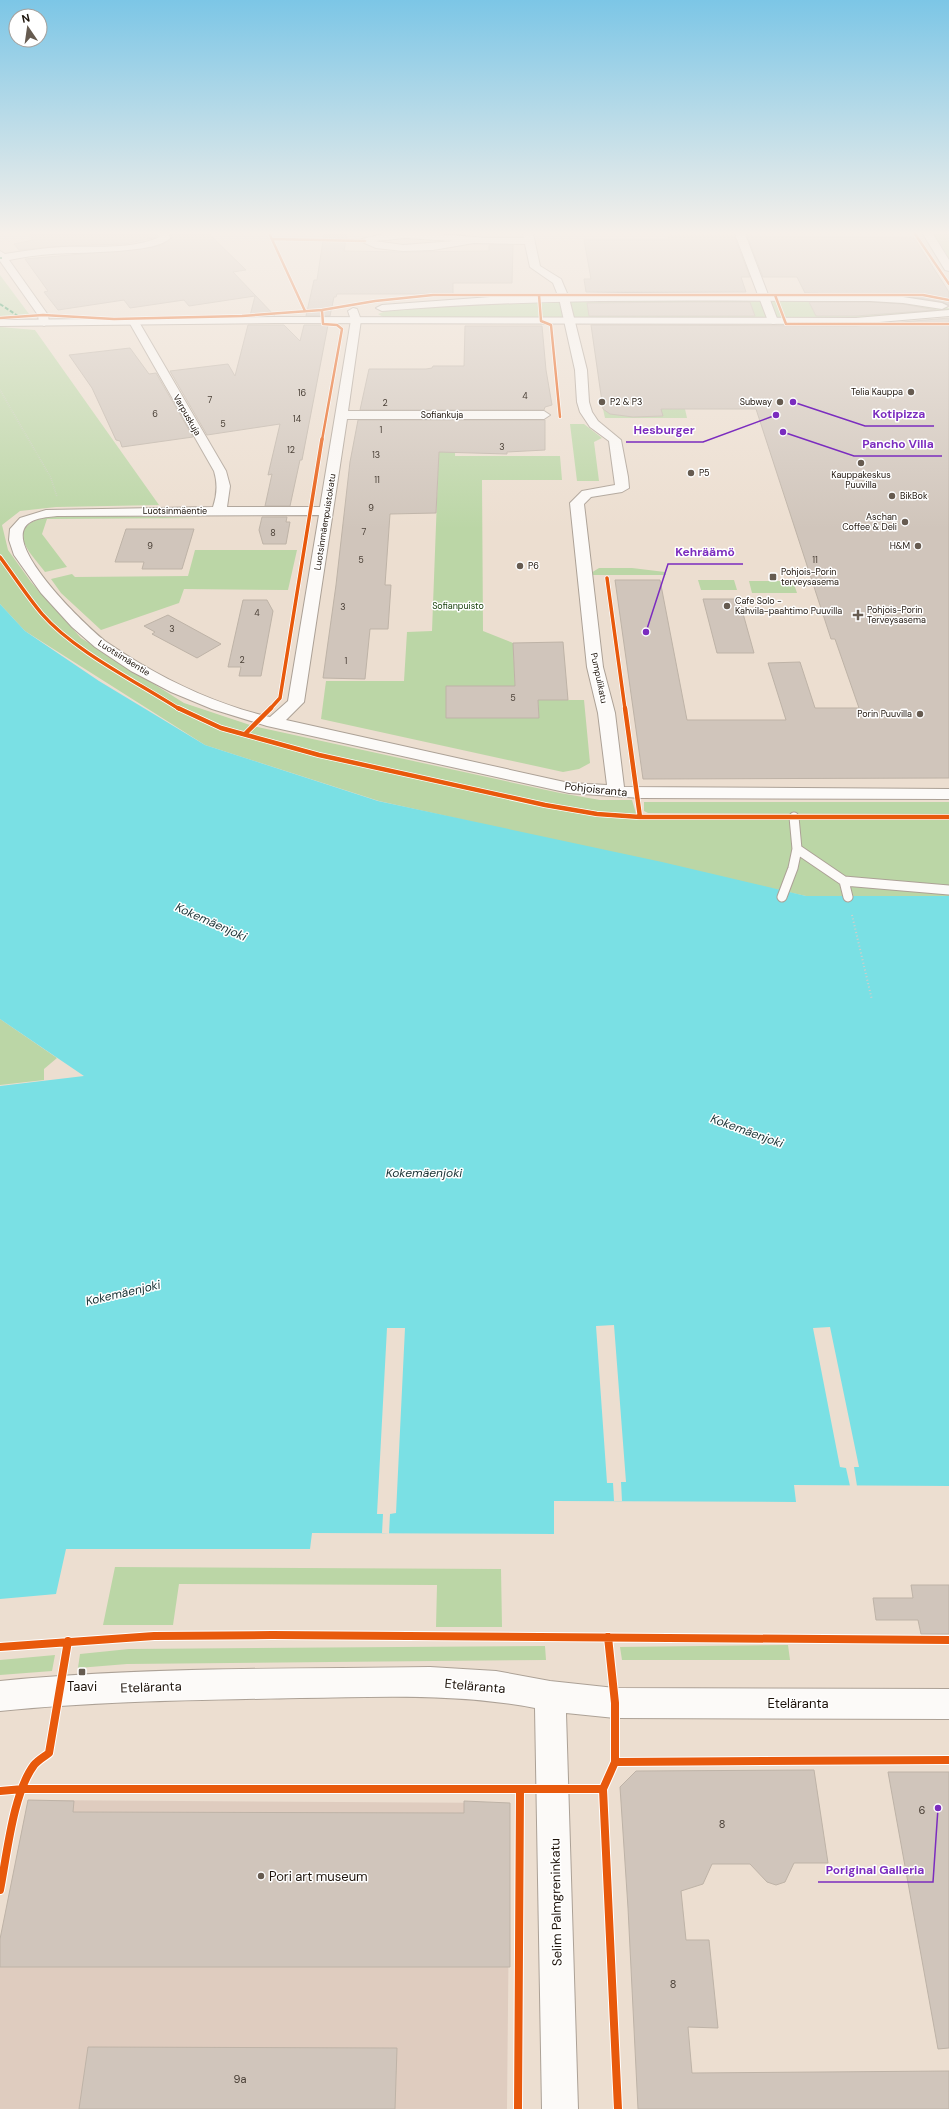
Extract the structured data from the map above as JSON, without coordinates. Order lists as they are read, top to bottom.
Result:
{
  "streets": {
    "street": [
      "Varpuskuja",
      "Sofiankuja",
      "Luotsinmäentie",
      "Luotsinmäenpuistokatu",
      "Luotsimäentie",
      "Pumpulikatu",
      "Pohjoisranta",
      "Eteläranta",
      "Selim Palmgreninkatu"
    ]
  },
  "crossings": [
    ["Varpuskuja", "Luotsinmäentie"],
    ["Sofiankuja", "Luotsinmäenpuistokatu"],
    ["Luotsinmäentie", "Luotsinmäenpuistokatu"],
    ["Luotsinmäentie", "Luotsimäentie"],
    ["Luotsinmäenpuistokatu", "Luotsimäentie"],
    ["Luotsinmäenpuistokatu", "Pohjoisranta"],
    ["Luotsimäentie", "Pohjoisranta"],
    ["Pumpulikatu", "Pohjoisranta"],
    ["Eteläranta", "Selim Palmgreninkatu"]
  ],
  "water": ["Kokemäenjoki"],
  "parks": ["Sofianpuisto"],
  "places": {
    "other": [
      "Telia Kauppa",
      "P2 & P3",
      "Subway",
      "Kotipizza",
      "Hesburger",
      "Pancho Villa",
      "Kauppakeskus Puuvilla",
      "P5",
      "BikBok",
      "Aschan Coffee & Deli",
      "H&M",
      "P6",
      "Cafe Solo - Kahvila-paahtimo Puuvilla",
      "Kehräämö",
      "Porin Puuvilla",
      "Poriginal Galleria",
      "Pori art museum"
    ],
    "transit": ["Pohjois-Porin terveysasema", "Taavi"],
    "health": ["Pohjois-Porin Terveysasema"]
  },
  "house_numbers": [
    "16",
    "4",
    "7",
    "2",
    "6",
    "14",
    "5",
    "1",
    "3",
    "12",
    "13",
    "11",
    "9",
    "7",
    "8",
    "9",
    "5",
    "11",
    "3",
    "4",
    "3",
    "2",
    "1",
    "5",
    "6",
    "8",
    "8",
    "9a"
  ],
  "north": "top"
}
